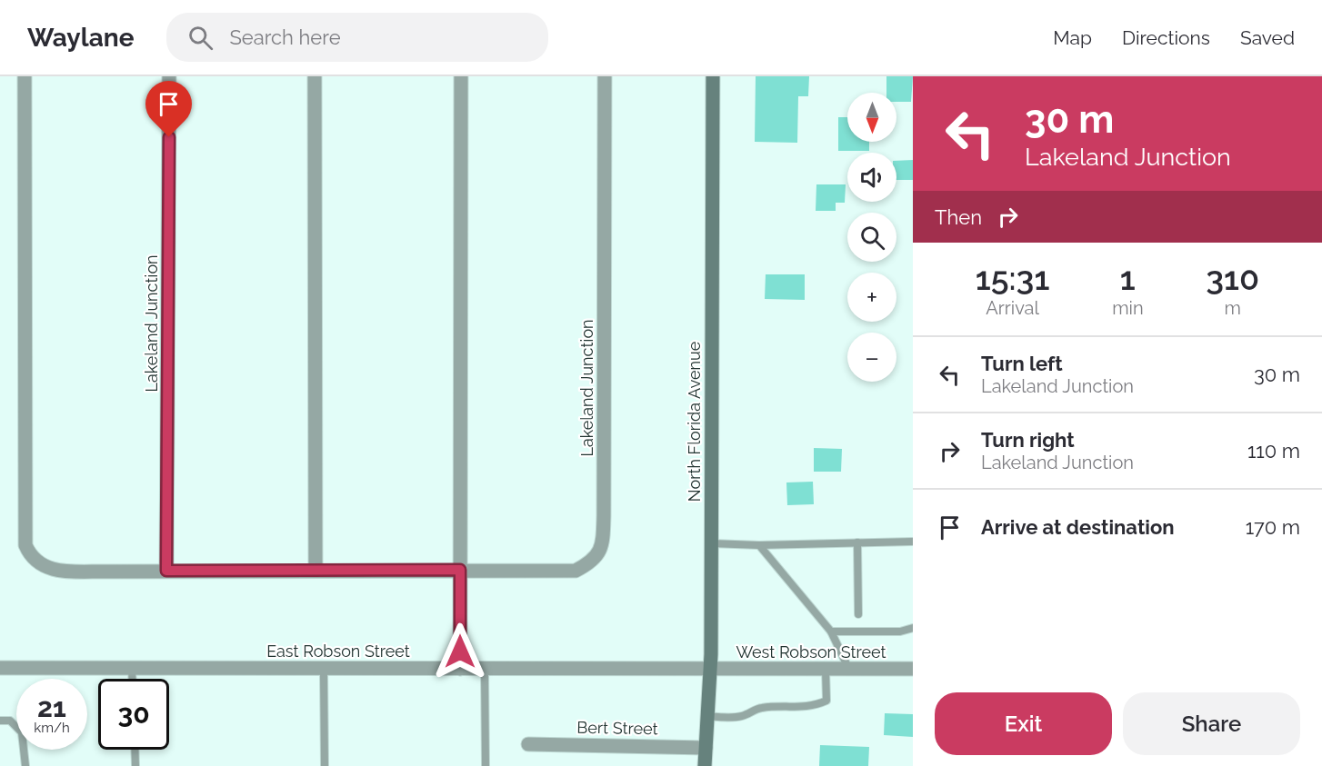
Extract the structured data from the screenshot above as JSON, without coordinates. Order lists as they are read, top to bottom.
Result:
{
  "streets": {
    "street": [
      "Lakeland Junction",
      "North Florida Avenue",
      "East Robson Street",
      "West Robson Street",
      "Bert Street"
    ]
  },
  "crossings": [
    ["North Florida Avenue", "East Robson Street"],
    ["North Florida Avenue", "West Robson Street"],
    ["North Florida Avenue", "Bert Street"],
    ["East Robson Street", "West Robson Street"]
  ],
  "north": "bottom",
  "page": {
    "header": "Waylane",
    "search": "Search here",
    "nav": ["Map", "Directions", "Saved"],
    "turn": ["30 m", "Lakeland Junction"],
    "map_buttons": ["+", "−"],
    "then": "Then",
    "eta": [
      "15:31",
      "Arrival",
      "1",
      "min",
      "310",
      "m"
    ],
    "list": [
      {
        "name": "Turn left",
        "note": "Lakeland Junction",
        "value": "30 m"
      },
      {
        "name": "Turn right",
        "note": "Lakeland Junction",
        "value": "110 m"
      },
      {
        "name": "Arrive at destination",
        "value": "170 m"
      }
    ],
    "speed": "21 km/h",
    "limit": "30",
    "buttons": ["Exit", "Share"]
  }
}
